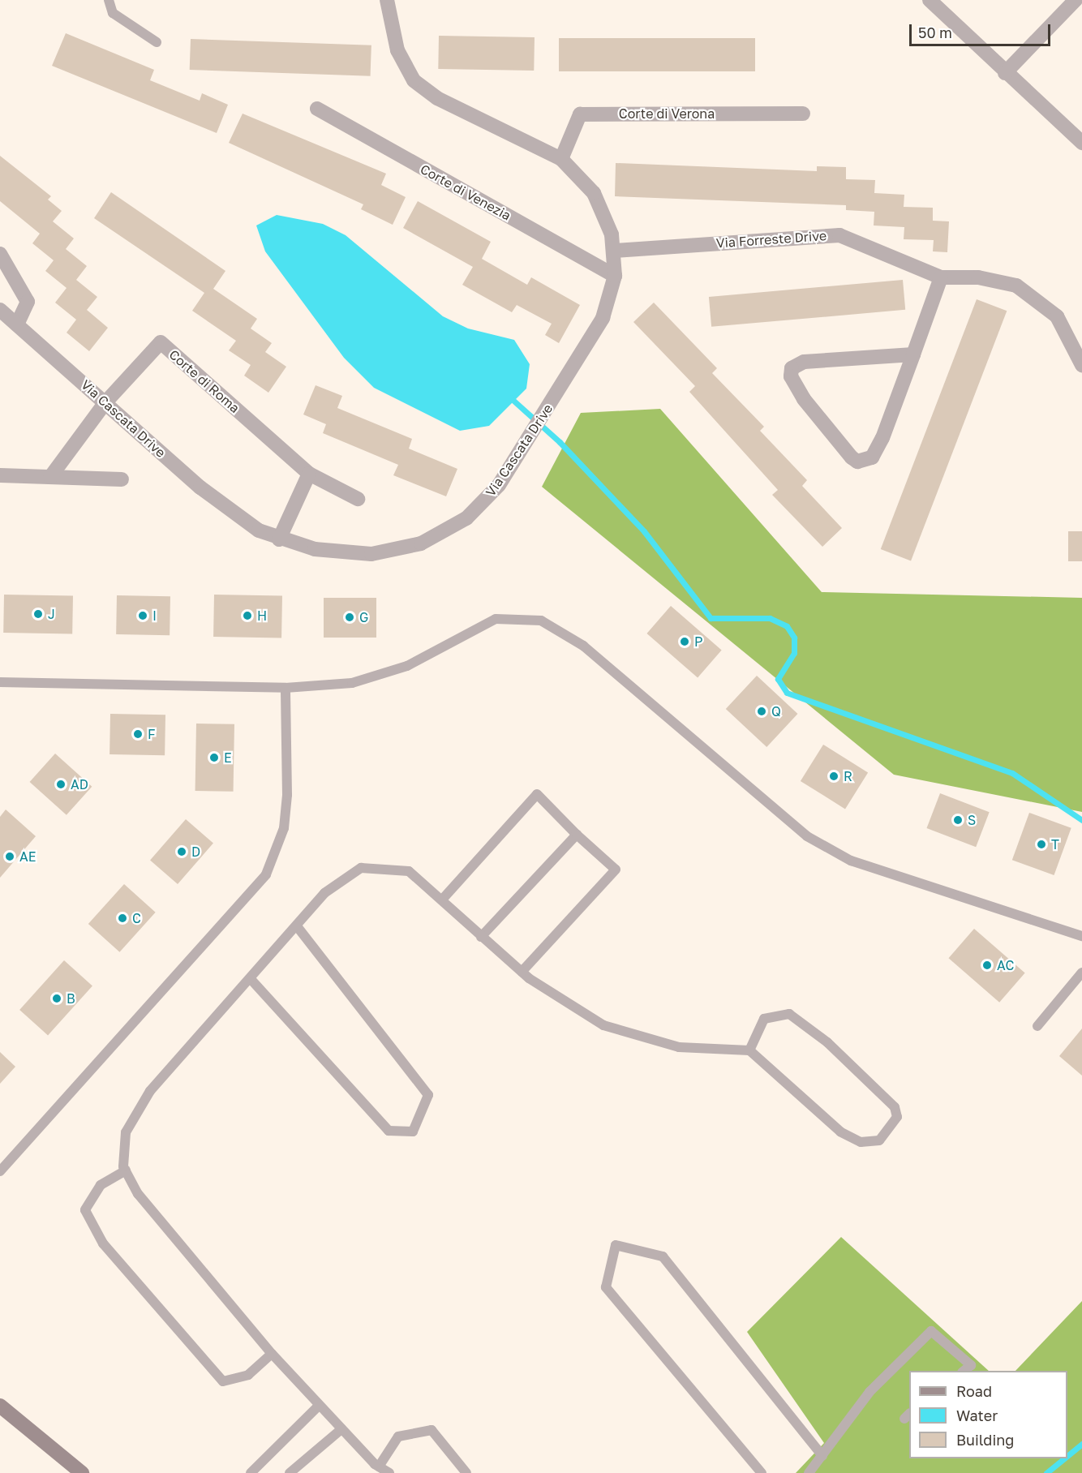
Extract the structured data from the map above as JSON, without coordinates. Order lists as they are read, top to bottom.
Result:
{
  "streets": {
    "street": [
      "Corte di Verona",
      "Corte di Venezia",
      "Via Forreste Drive",
      "Corte di Roma",
      "Via Cascata Drive"
    ]
  },
  "crossings": [
    ["Corte di Verona", "Via Cascata Drive"],
    ["Corte di Venezia", "Via Cascata Drive"],
    ["Via Forreste Drive", "Via Cascata Drive"],
    ["Corte di Roma", "Via Cascata Drive"]
  ],
  "places": [
    "J",
    "I",
    "H",
    "G",
    "P",
    "Q",
    "F",
    "E",
    "R",
    "AD",
    "S",
    "T",
    "D",
    "AE",
    "C",
    "AC",
    "B"
  ],
  "legend": ["Road", "Water", "Building"],
  "scale_bar": "50 m"
}
